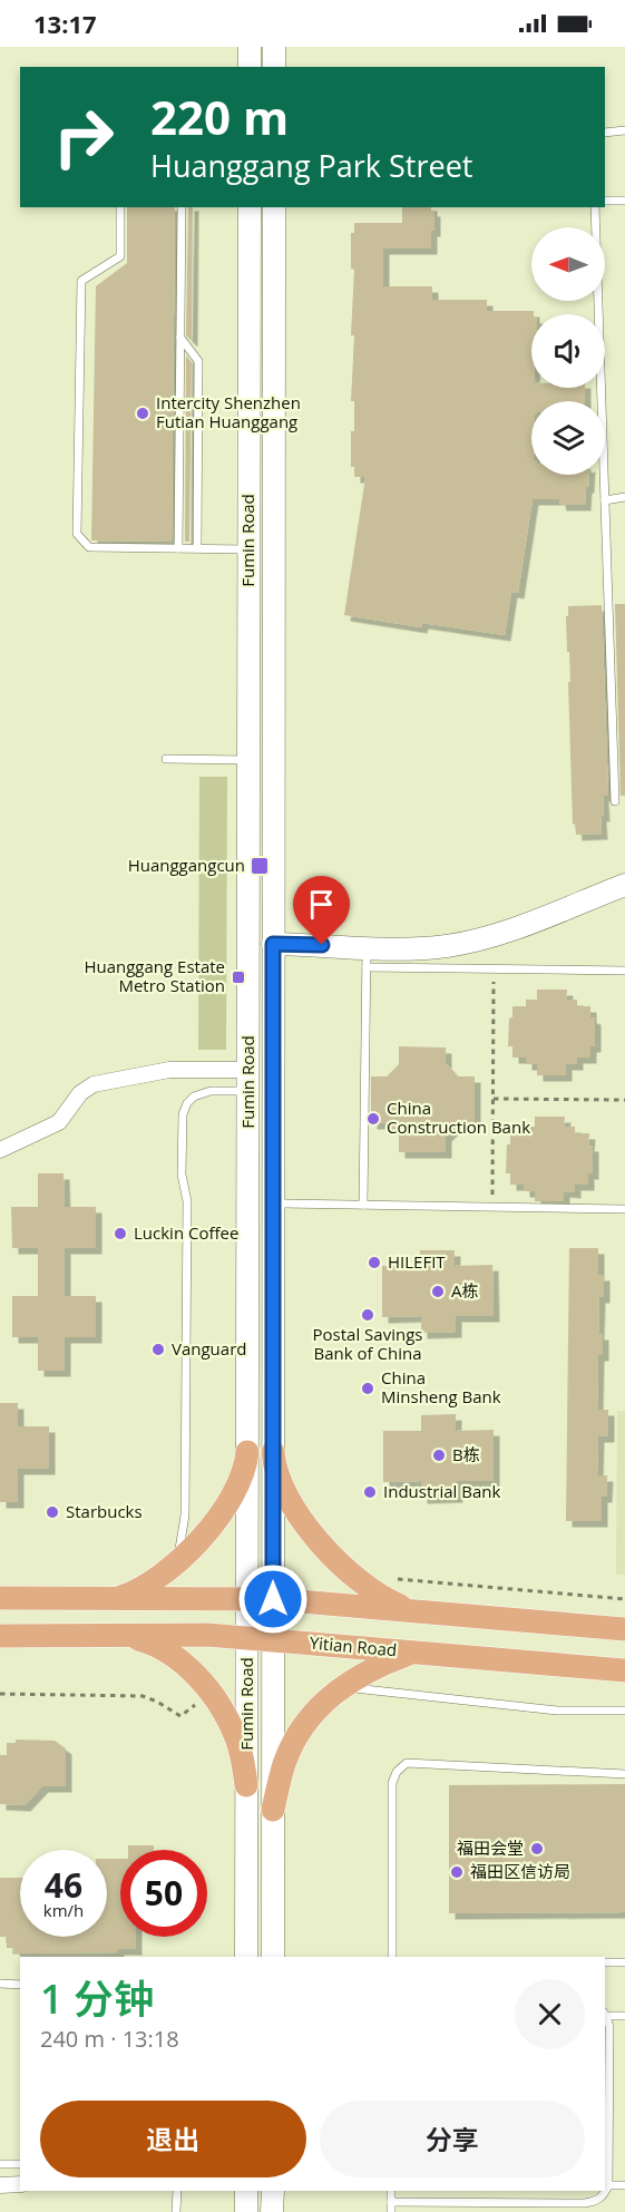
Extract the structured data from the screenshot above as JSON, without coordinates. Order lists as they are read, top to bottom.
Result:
{
  "streets": {
    "main road": ["Fumin Road", "Yitian Road"]
  },
  "crossings": [
    ["Fumin Road", "Yitian Road"]
  ],
  "places": {
    "other": [
      "Intercity Shenzhen Futian Huanggang",
      "China Construction Bank",
      "Luckin Coffee",
      "HILEFIT",
      "A栋",
      "Postal Savings Bank of China",
      "Vanguard",
      "China Minsheng Bank",
      "B栋",
      "Industrial Bank",
      "Starbucks",
      "福田会堂",
      "福田区信访局"
    ],
    "transit": ["Huanggangcun", "Huanggang Estate Metro Station"]
  },
  "north": "left",
  "page": {
    "status": "13:17",
    "turn": ["220 m", "Huanggang Park Street"],
    "speed": "46 km/h",
    "limit": "50",
    "heading": ["1 分钟", "240 m · 13:18"],
    "buttons": ["退出", "分享"]
  }
}
